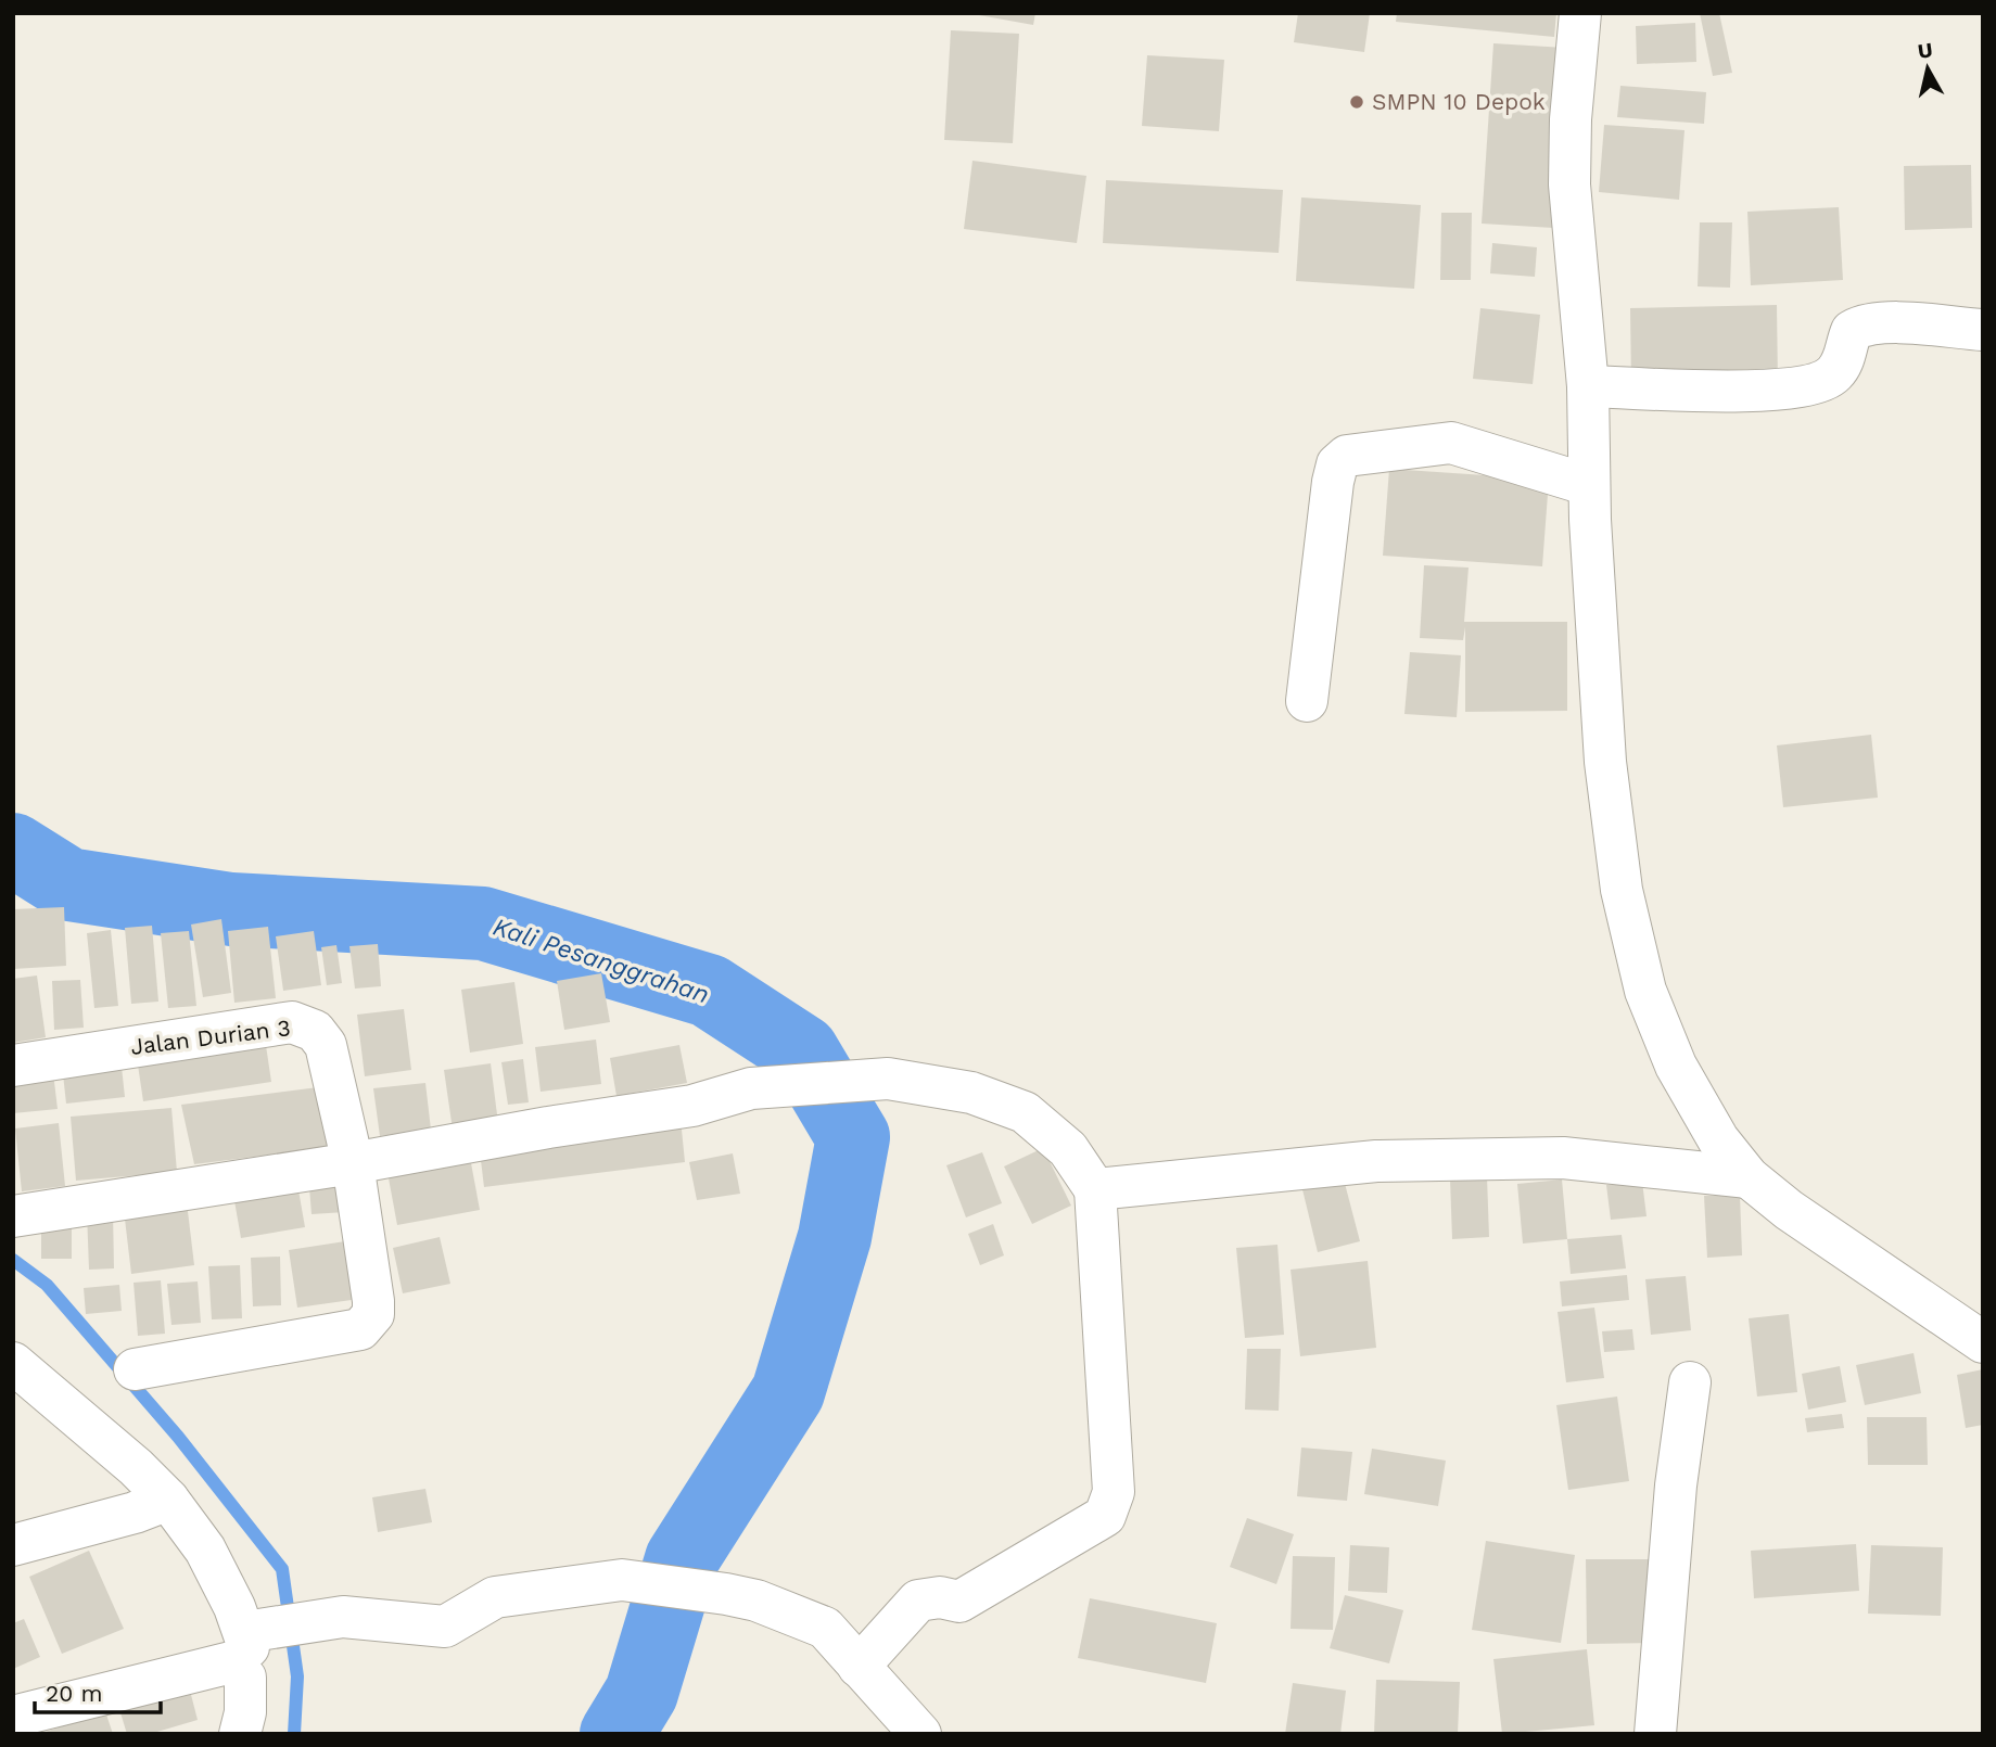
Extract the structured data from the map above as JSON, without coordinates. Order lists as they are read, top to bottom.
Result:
{
  "streets": {
    "street": ["Jalan Durian 3"]
  },
  "water": ["Kali Pesanggrahan"],
  "places": ["SMPN 10 Depok"],
  "scale_bar": "20 m",
  "north": "top"
}
